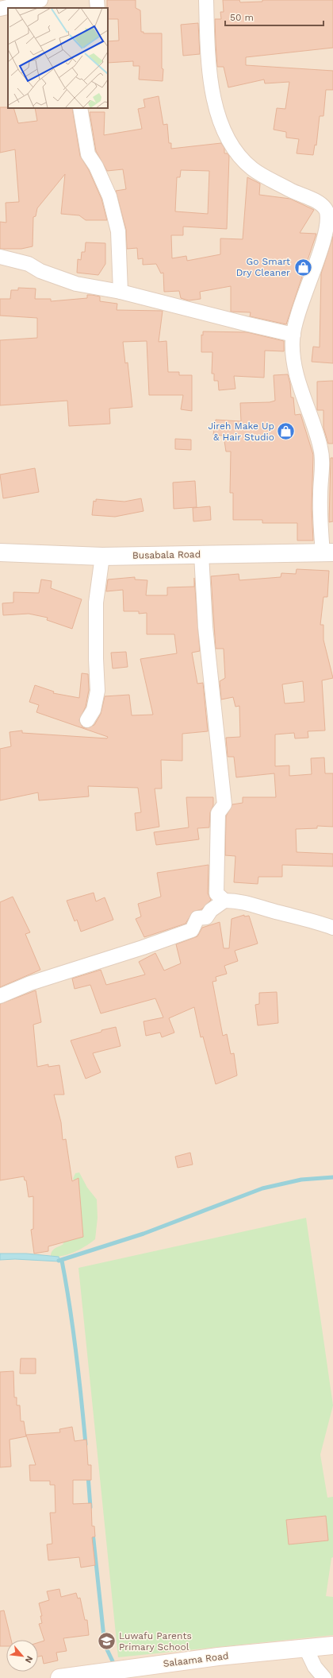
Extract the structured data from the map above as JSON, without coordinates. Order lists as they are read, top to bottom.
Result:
{
  "streets": {
    "street": ["Busabala Road", "Salaama Road"]
  },
  "places": {
    "shop": ["Go Smart Dry Cleaner", "Jireh Make Up & Hair Studio"],
    "school or university": ["Luwafu Parents Primary School"]
  },
  "scale_bar": "50 m",
  "north": "bottom right"
}
